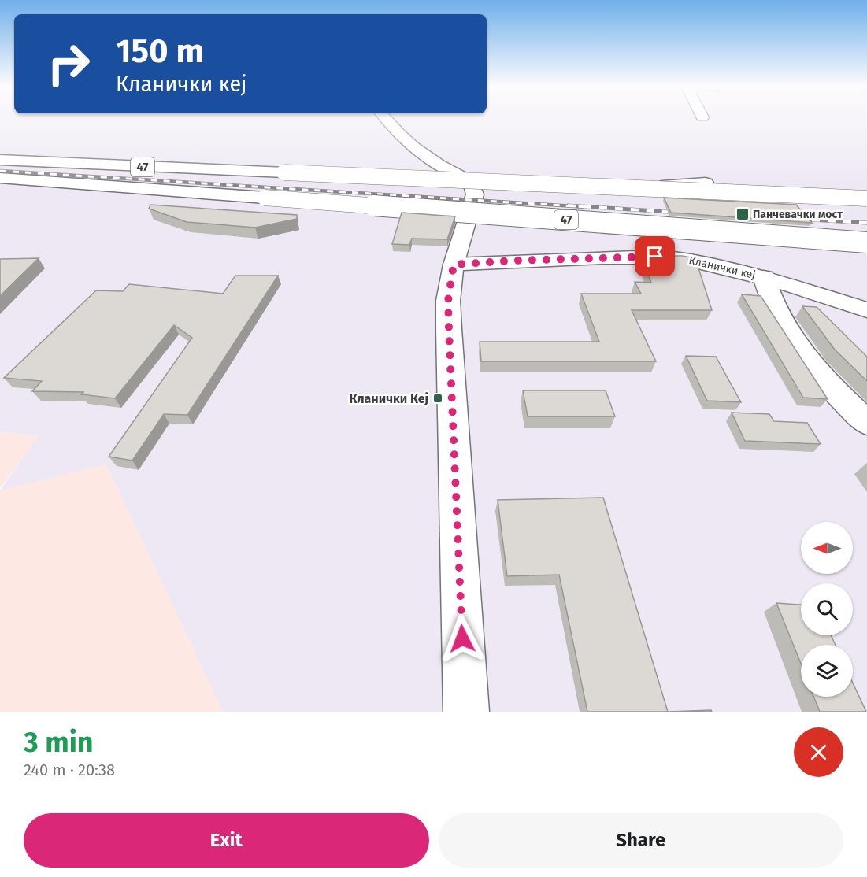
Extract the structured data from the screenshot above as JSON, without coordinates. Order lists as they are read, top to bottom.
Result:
{
  "streets": {
    "main road": ["47", "Кланички кеј"]
  },
  "places": {
    "transit": ["Панчевачки мост", "Кланички Кеј"]
  },
  "north": "left",
  "page": {
    "turn": ["150 m", "Кланички кеј"],
    "heading": ["3 min", "240 m · 20:38"],
    "buttons": ["Exit", "Share"]
  }
}
